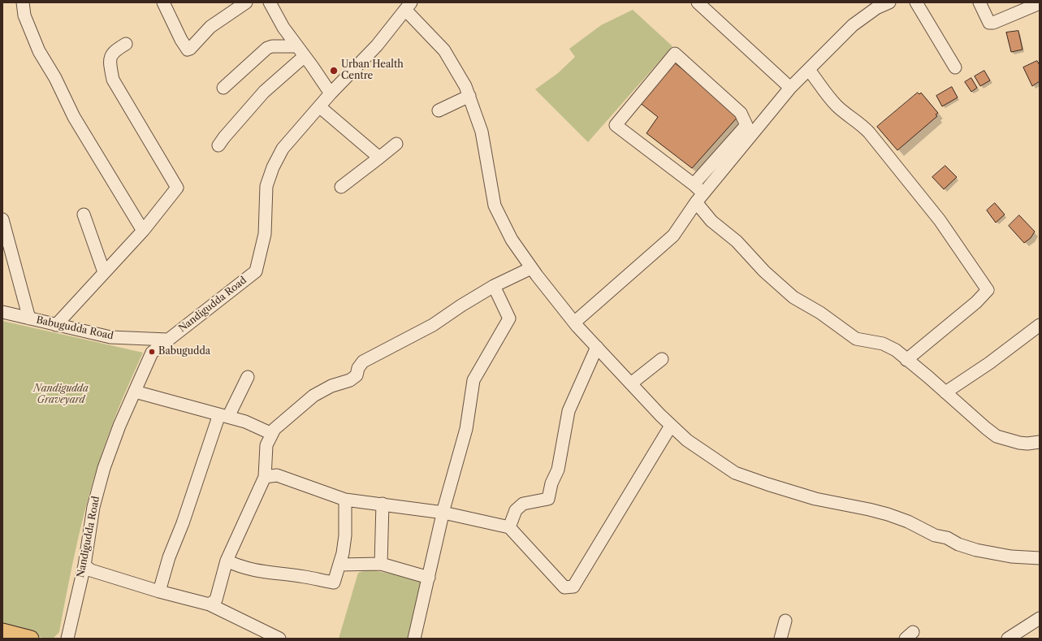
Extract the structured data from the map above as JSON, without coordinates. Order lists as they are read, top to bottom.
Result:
{
  "streets": {
    "street": ["Nandigudda Road", "Babugudda Road"]
  },
  "crossings": [
    ["Nandigudda Road", "Babugudda Road"]
  ],
  "parks": ["Nandigudda Graveyard"],
  "places": ["Urban Health Centre", "Babugudda"]
}
